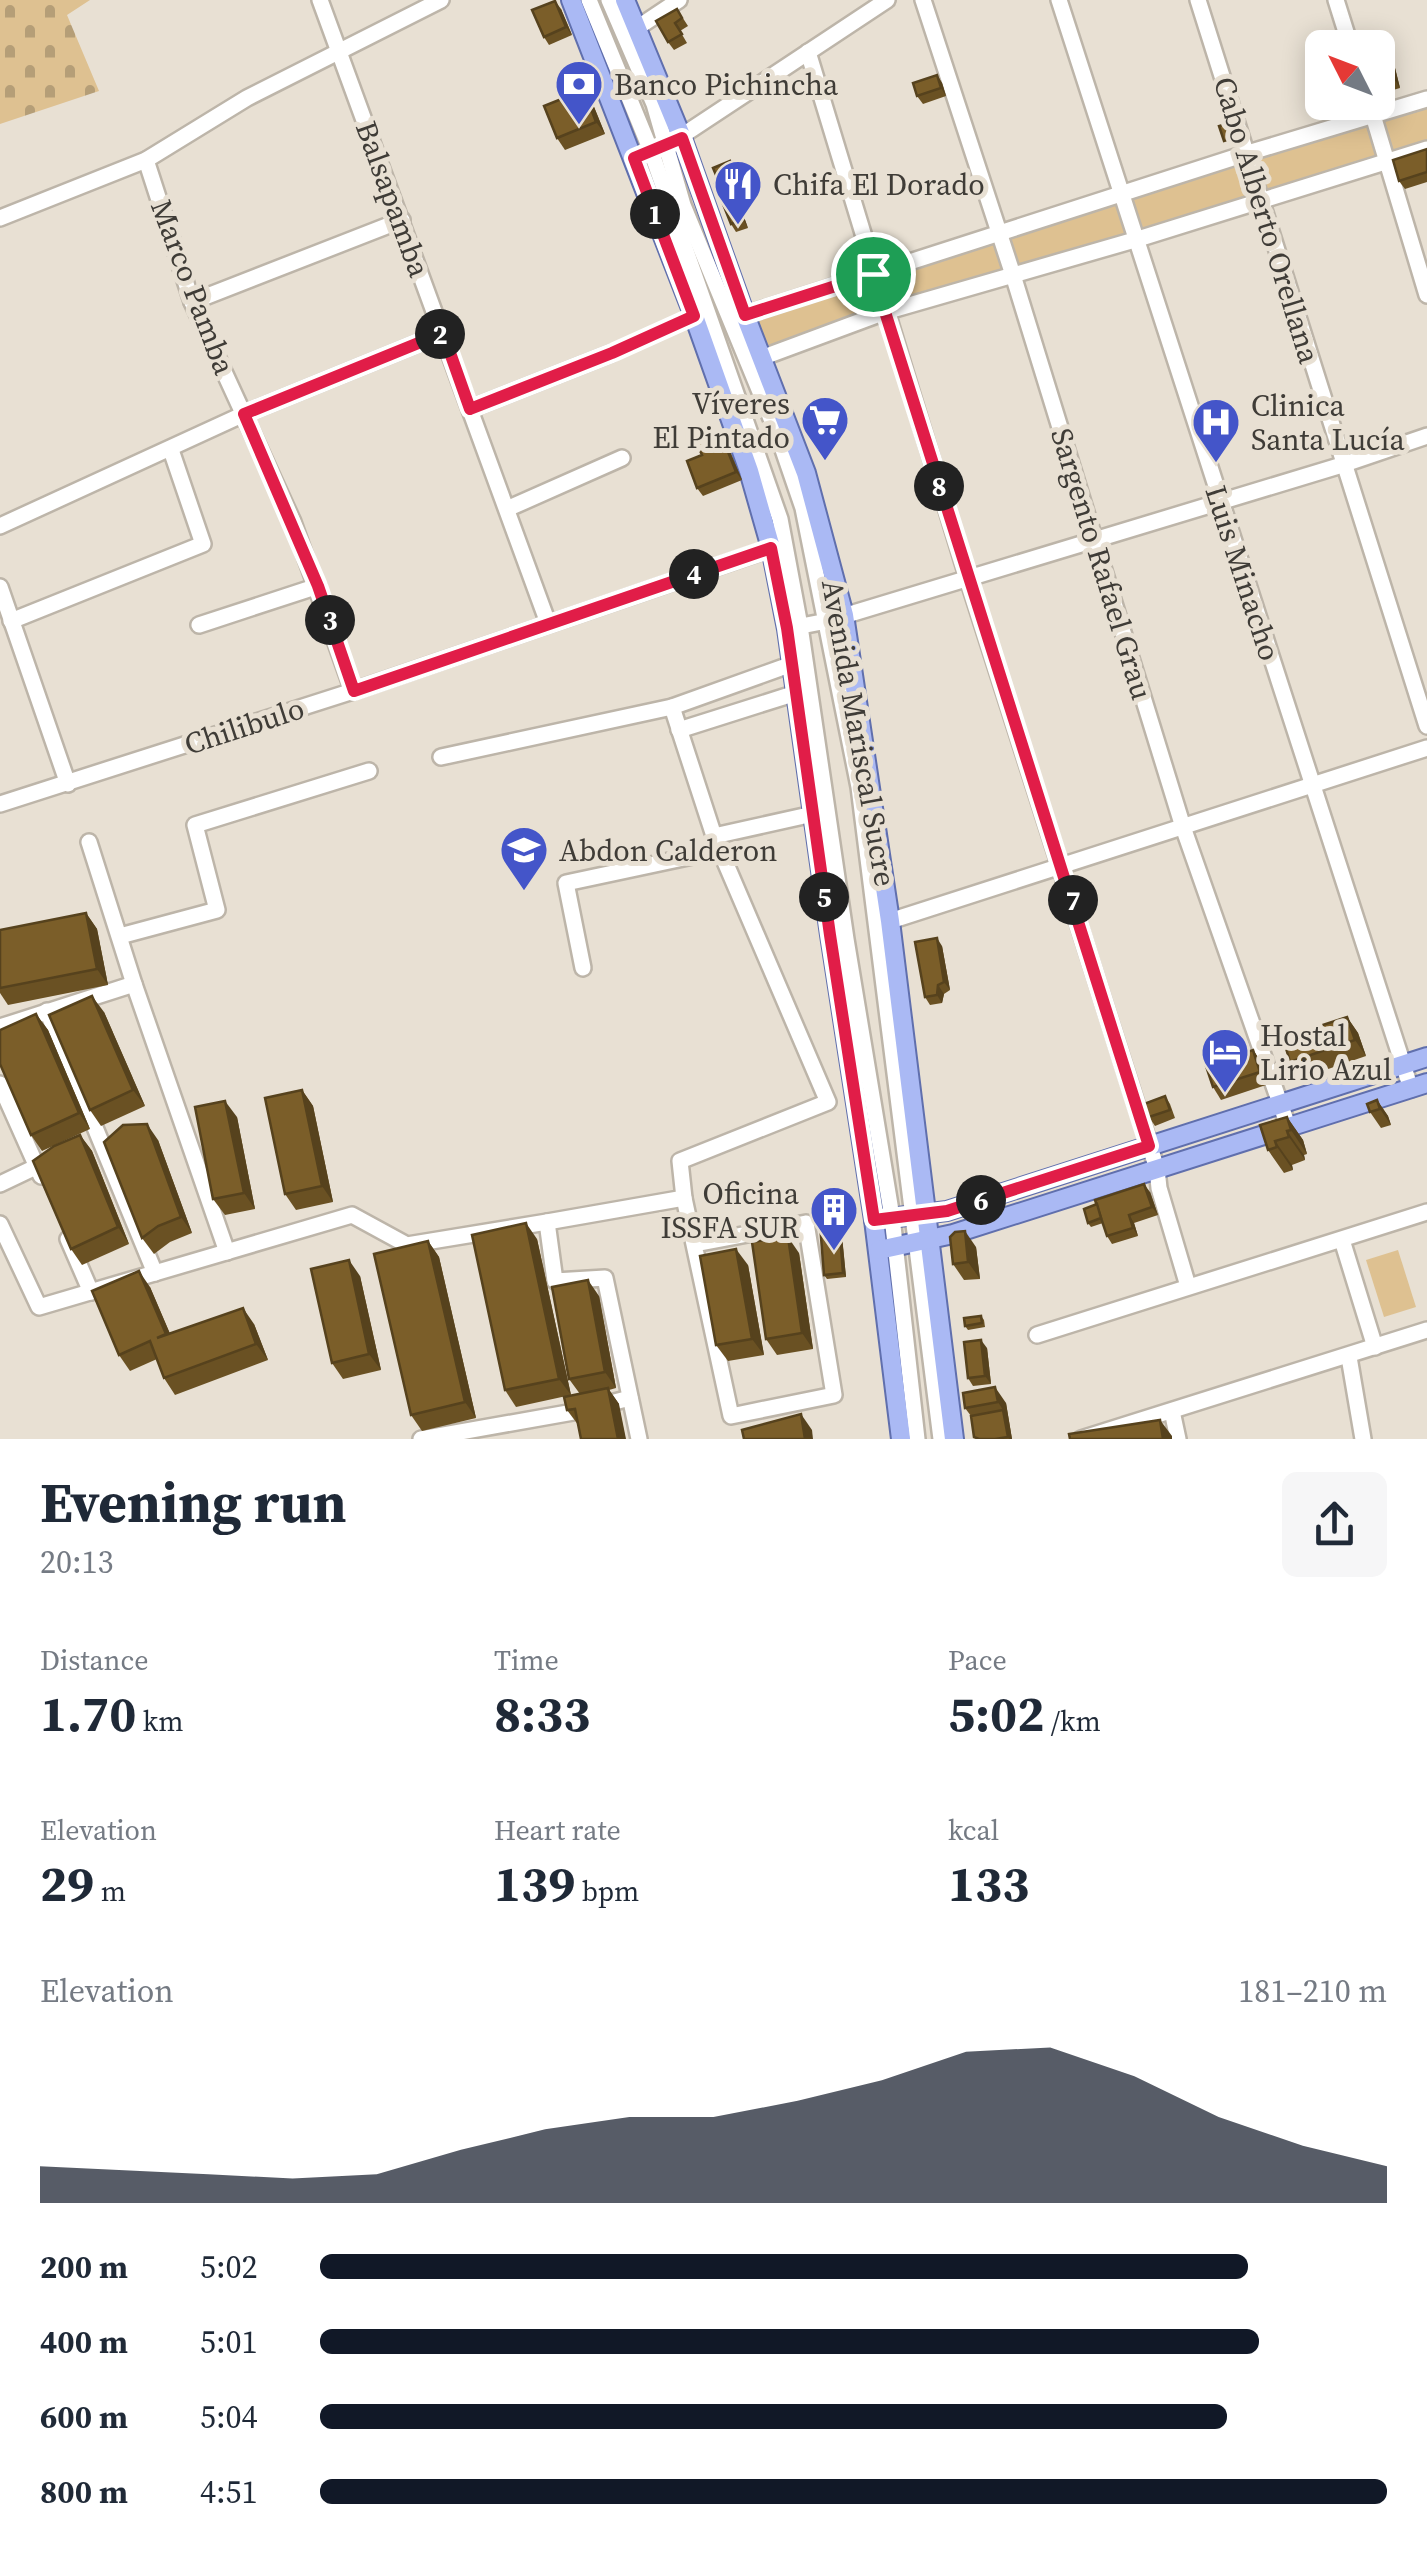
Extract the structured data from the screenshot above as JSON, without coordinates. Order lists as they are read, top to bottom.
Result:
{
  "streets": {
    "main road": ["Avenida Mariscal Sucre"],
    "street": [
      "Balsapamba",
      "Cabo Alberto Orellana",
      "Marco Pamba",
      "Sargento Rafael Grau",
      "Luis Minacho",
      "Chilibulo"
    ]
  },
  "crossings": [
    ["Balsapamba", "Chilibulo"],
    ["Marco Pamba", "Chilibulo"],
    ["Chilibulo", "Avenida Mariscal Sucre"]
  ],
  "places": {
    "bank": ["Banco Pichincha"],
    "restaurant": ["Chifa El Dorado"],
    "supermarket": ["Víveres El Pintado"],
    "hospital": ["Clinica Santa Lucía"],
    "school or university": ["Abdon Calderon"],
    "hotel": ["Hostal Lirio Azul"],
    "building": ["Oficina ISSFA SUR"]
  },
  "north": "top left",
  "page": {
    "pins": [
      "1",
      "2",
      "8",
      "4",
      "3",
      "5",
      "7",
      "6"
    ],
    "heading": ["Evening run", "20:13"],
    "stats": [
      ["Distance", "1.70 km"],
      ["Time", "8:33"],
      ["Pace", "5:02 /km"],
      ["Elevation", "29 m"],
      ["Heart rate", "139 bpm"],
      ["kcal", "133"]
    ],
    "chart": ["Elevation", "181–210 m"],
    "list": [
      {
        "name": "200 m",
        "note": "5:02"
      },
      {
        "name": "400 m",
        "note": "5:01"
      },
      {
        "name": "600 m",
        "note": "5:04"
      },
      {
        "name": "800 m",
        "note": "4:51"
      }
    ]
  }
}
